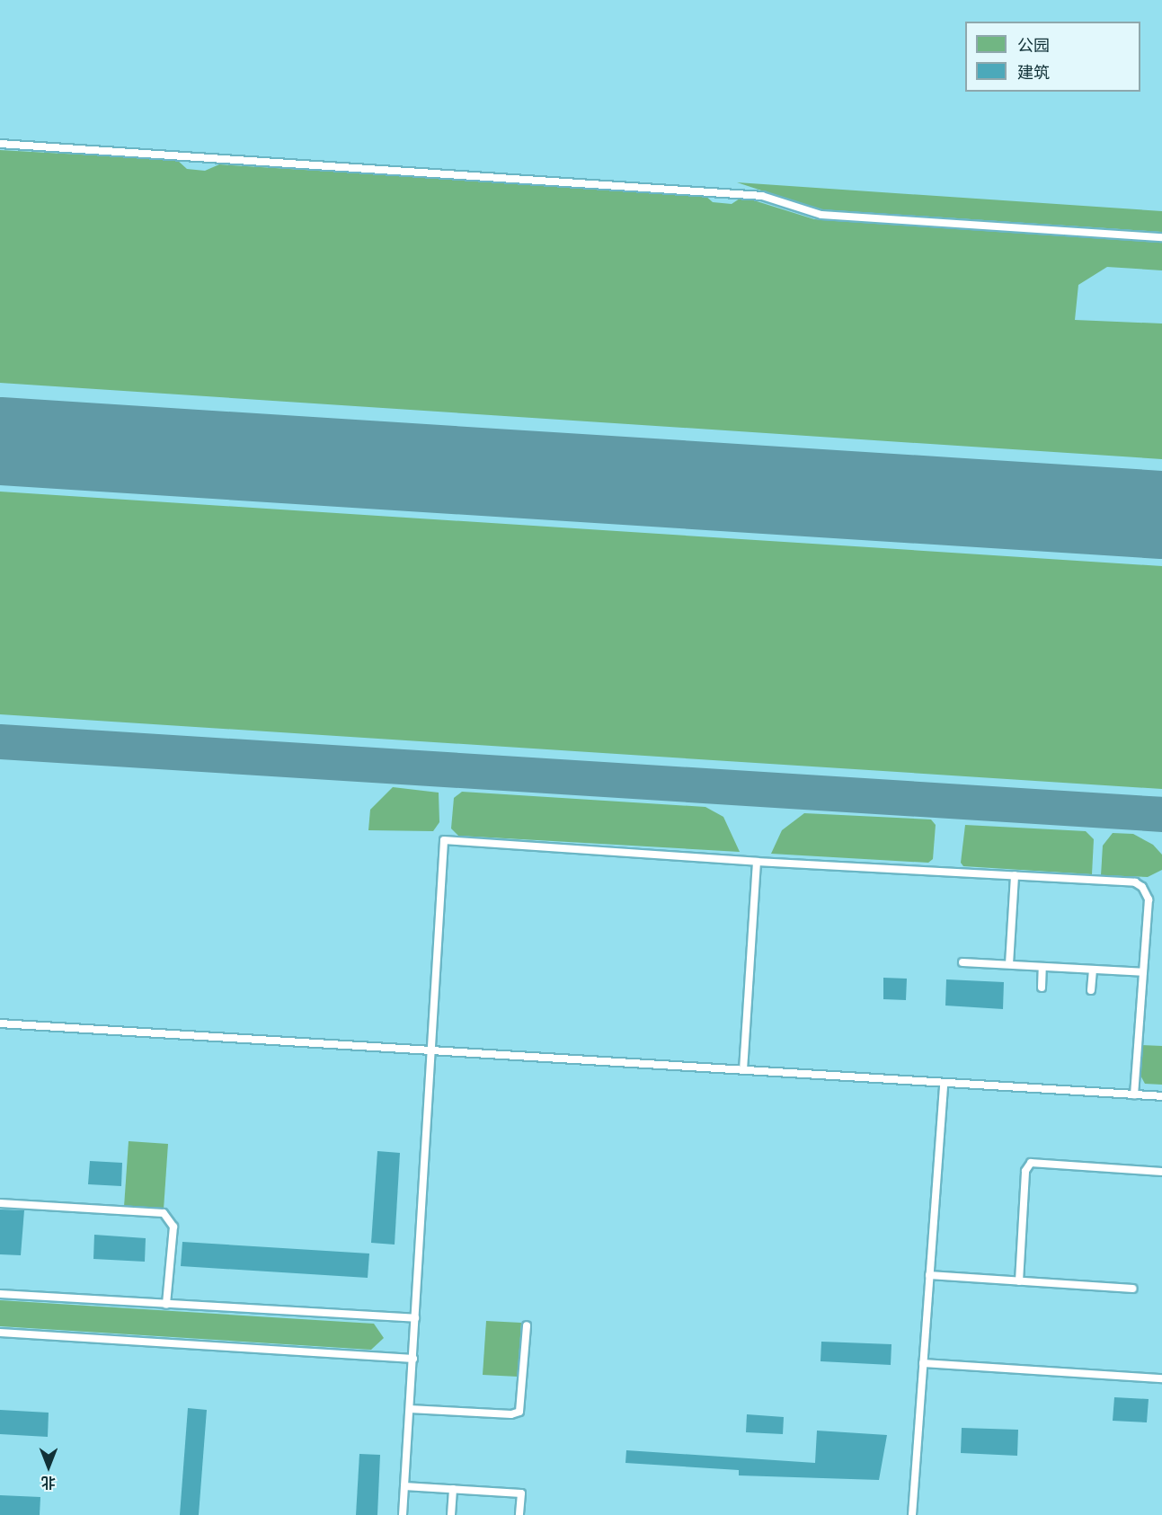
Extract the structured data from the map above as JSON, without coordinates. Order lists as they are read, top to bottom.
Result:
{
  "legend": ["公园", "建筑"],
  "north": "bottom"
}
